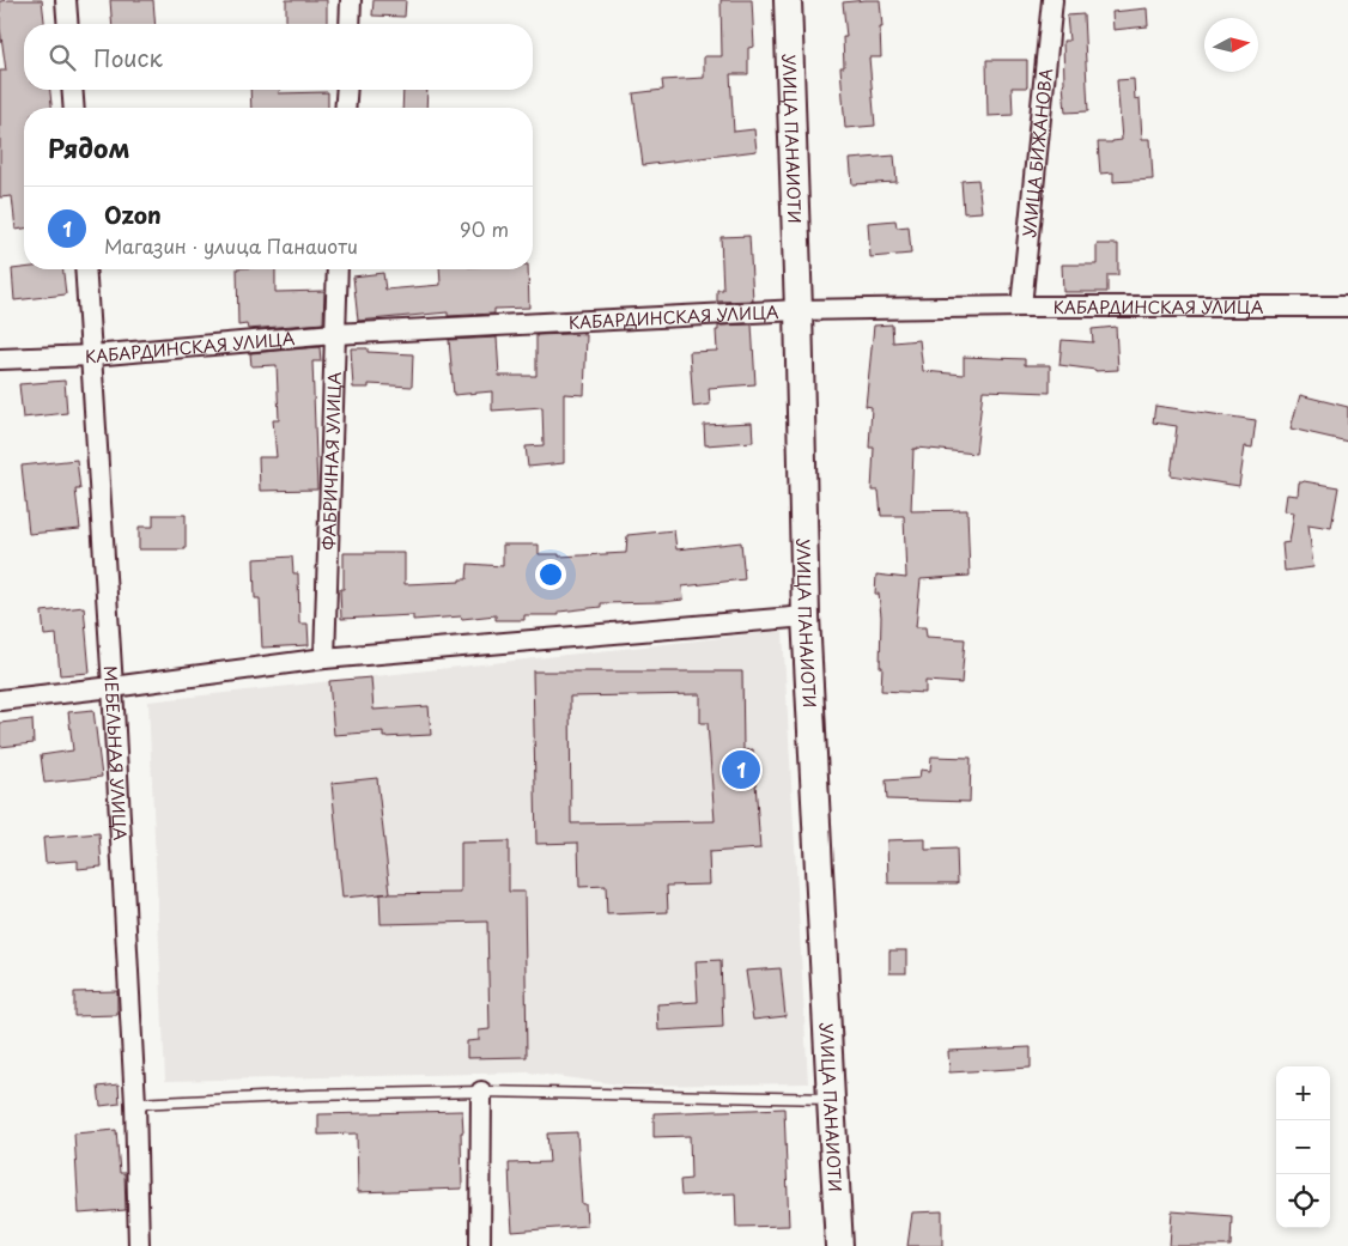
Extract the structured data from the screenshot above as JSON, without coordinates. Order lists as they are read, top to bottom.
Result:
{
  "streets": {
    "street": [
      "УЛИЦА ПАНАИОТИ",
      "УЛИЦА БИЖАНОВА",
      "КАБАРДИНСКАЯ УЛИЦА",
      "ФАБРИЧНАЯ УЛИЦА",
      "МЕБЕЛЬНАЯ УЛИЦА"
    ]
  },
  "crossings": [
    ["УЛИЦА ПАНАИОТИ", "КАБАРДИНСКАЯ УЛИЦА"],
    ["УЛИЦА БИЖАНОВА", "КАБАРДИНСКАЯ УЛИЦА"],
    ["КАБАРДИНСКАЯ УЛИЦА", "ФАБРИЧНАЯ УЛИЦА"],
    ["КАБАРДИНСКАЯ УЛИЦА", "МЕБЕЛЬНАЯ УЛИЦА"]
  ],
  "north": "right",
  "page": {
    "search": "Поиск",
    "heading": "Рядом",
    "list": [
      {
        "mark": "1",
        "name": "Ozon",
        "note": "Магазин · улица Панаиоти",
        "value": "90 m"
      }
    ],
    "pins": "1",
    "map_buttons": ["+", "−"]
  }
}
